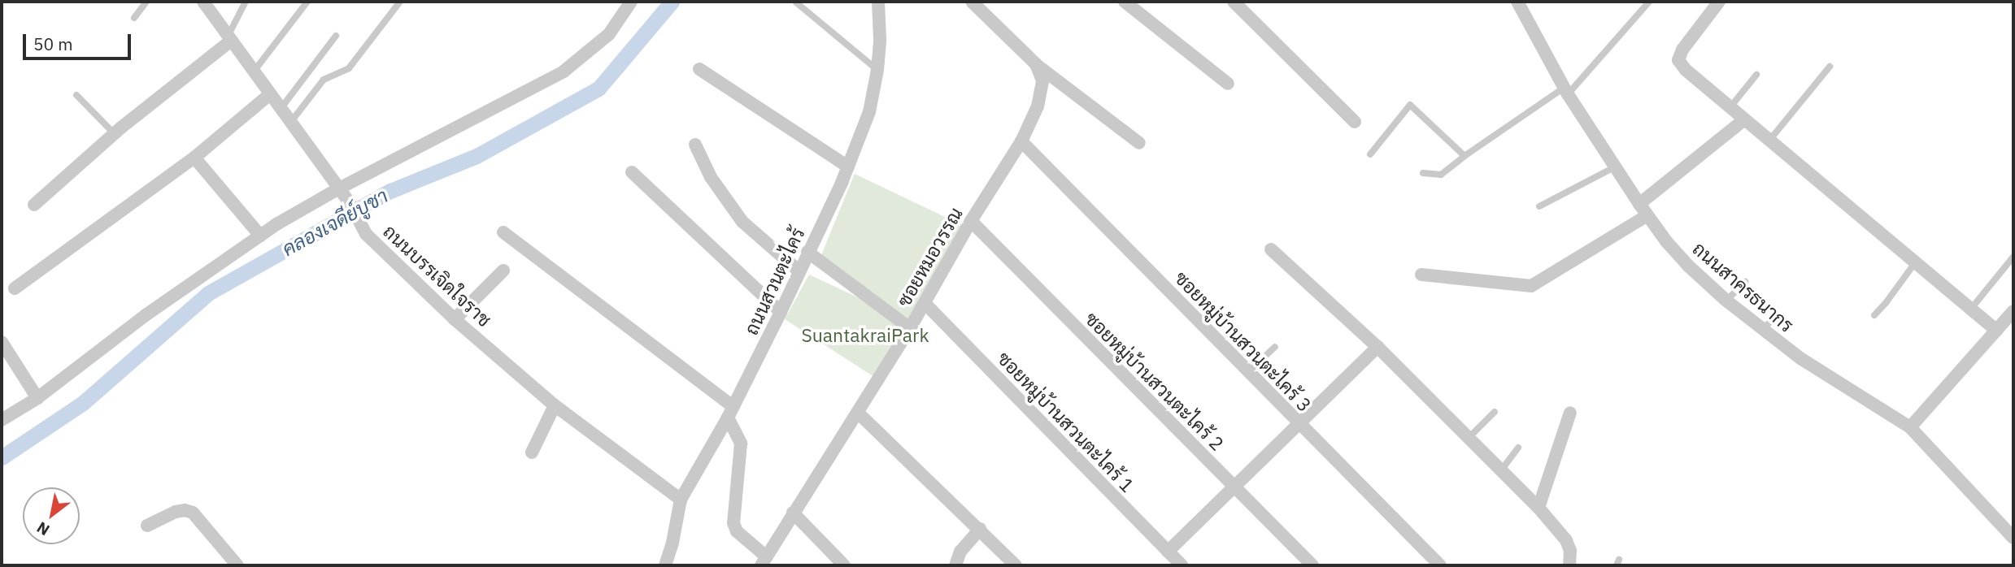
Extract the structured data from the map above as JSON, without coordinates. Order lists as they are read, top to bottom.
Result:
{
  "streets": {
    "street": [
      "ซอยหมอวรรณ",
      "ถนนบรรเจิดใจราช",
      "ถนนสวนตะไคร้",
      "ถนนสาครธนากร",
      "ซอยหมู่บ้านสวนตะไคร้ 3",
      "ซอยหมู่บ้านสวนตะไคร้ 2",
      "ซอยหมู่บ้านสวนตะไคร้ 1"
    ]
  },
  "crossings": [
    ["ซอยหมอวรรณ", "ซอยหมู่บ้านสวนตะไคร้ 3"],
    ["ซอยหมอวรรณ", "ซอยหมู่บ้านสวนตะไคร้ 2"],
    ["ซอยหมอวรรณ", "ซอยหมู่บ้านสวนตะไคร้ 1"],
    ["ถนนบรรเจิดใจราช", "ถนนสวนตะไคร้"]
  ],
  "water": ["คลองเจดีย์บูชา"],
  "parks": ["SuantakraiPark"],
  "scale_bar": "50 m",
  "north": "bottom left"
}
